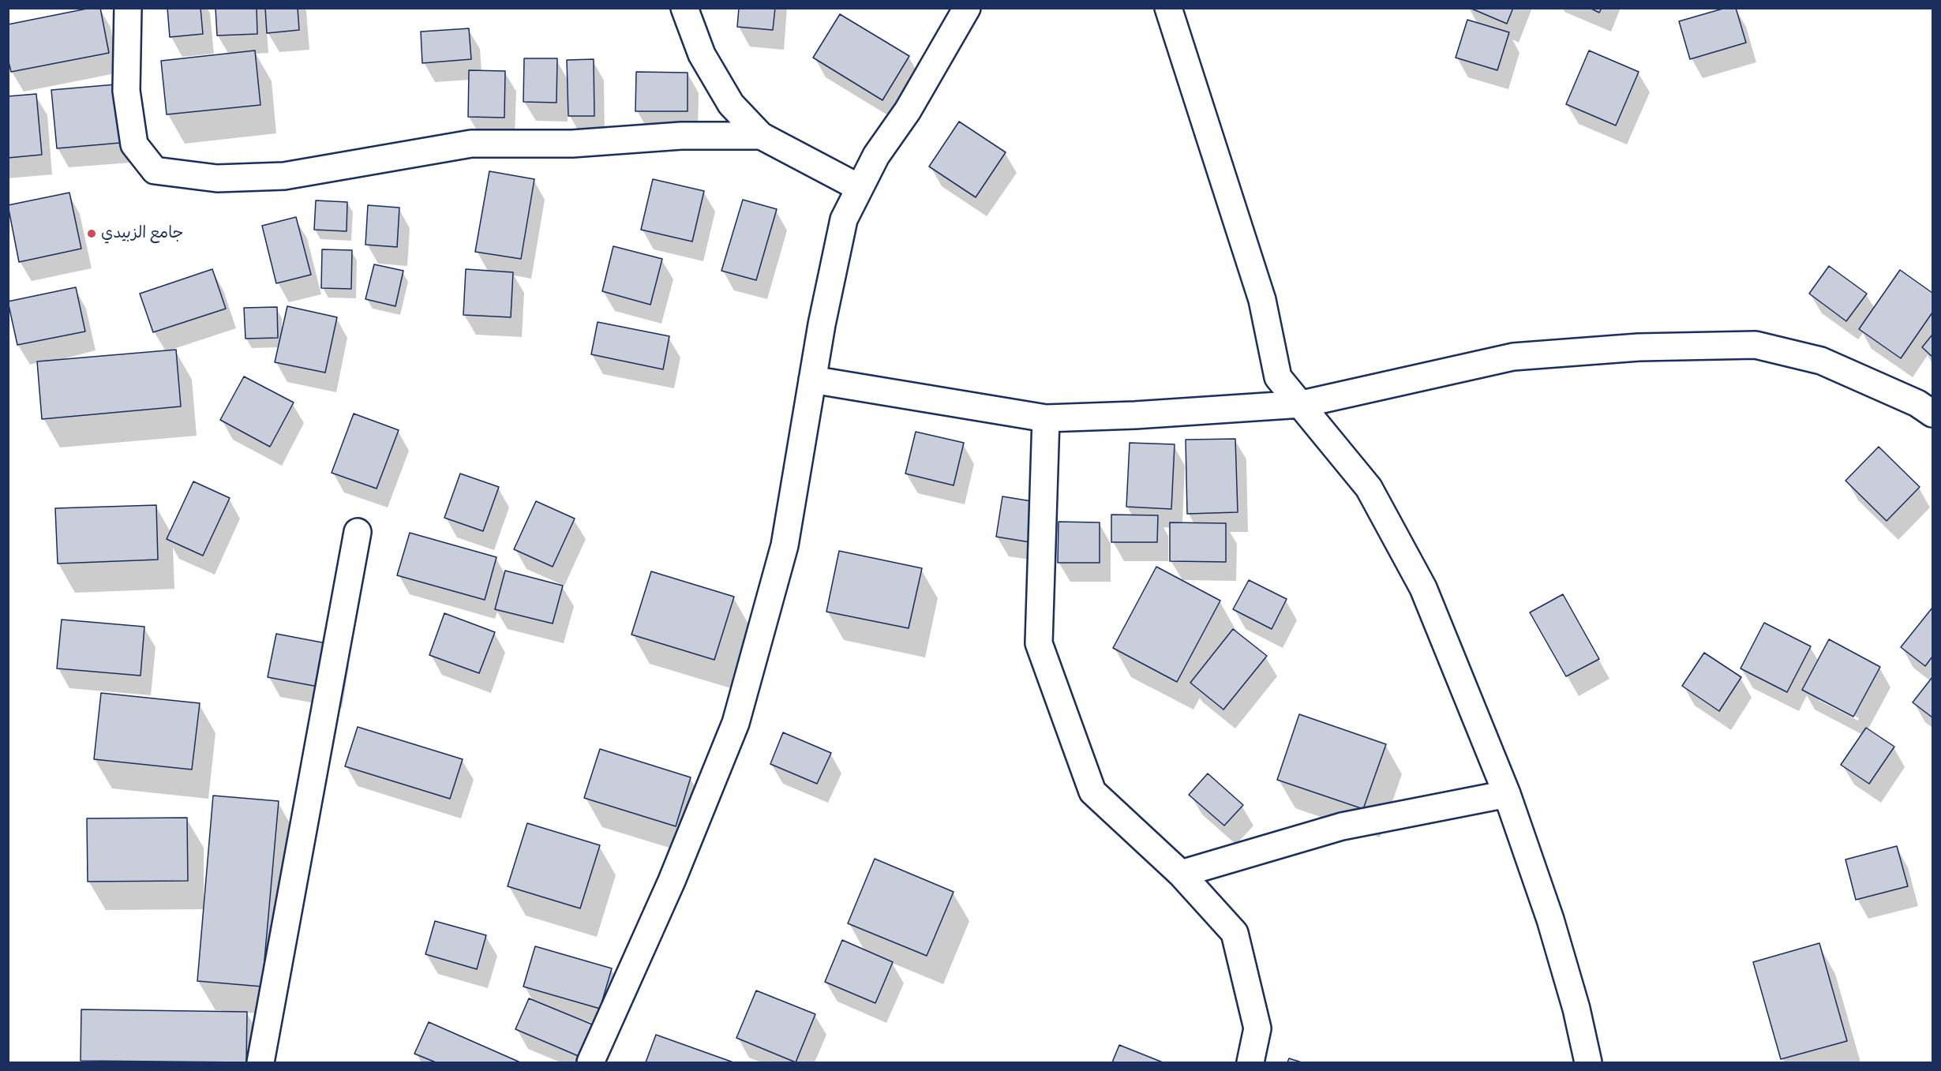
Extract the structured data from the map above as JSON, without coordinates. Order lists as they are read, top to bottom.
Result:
{
  "places": ["جامع الزبيدي"]
}
